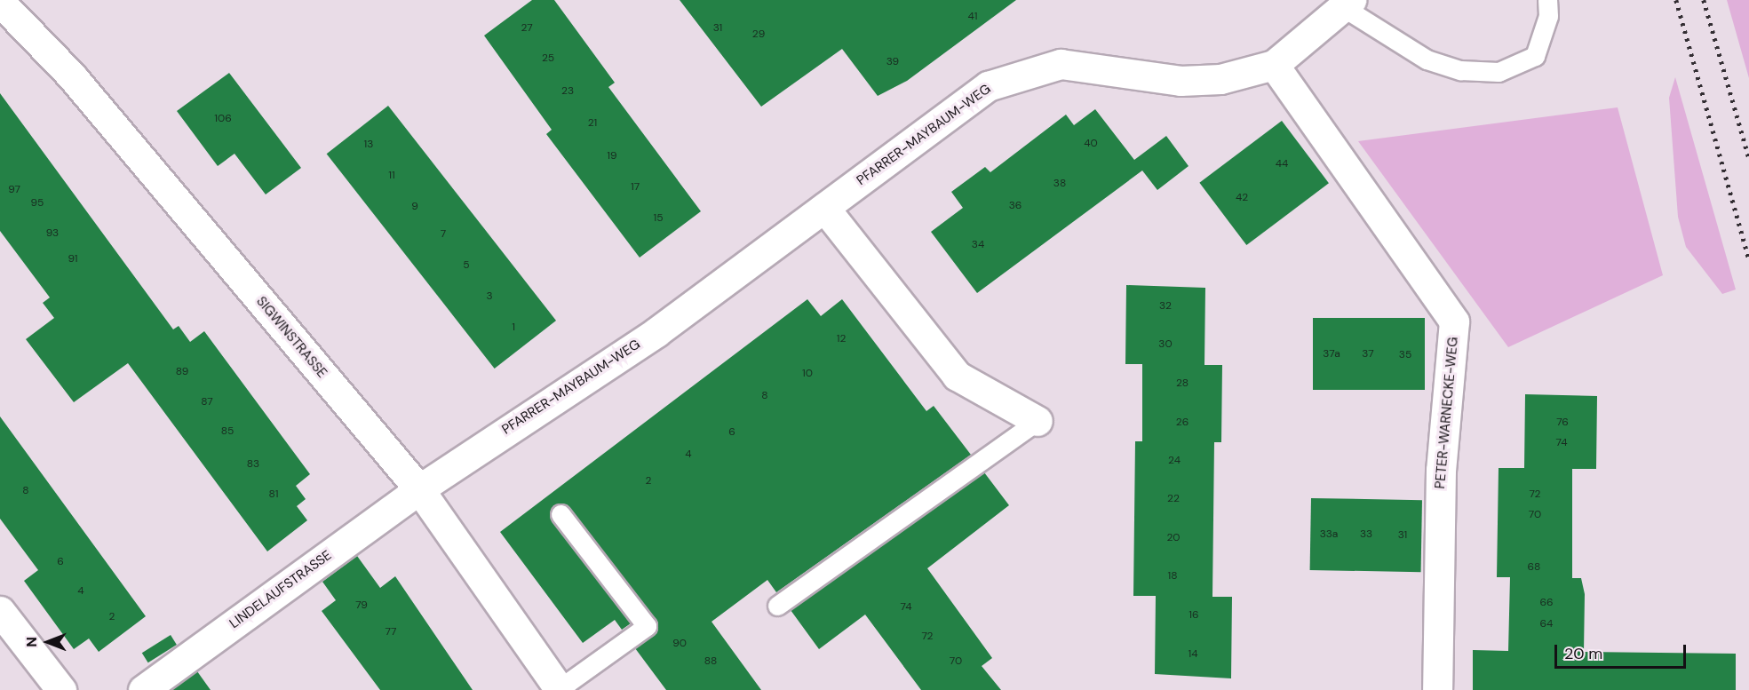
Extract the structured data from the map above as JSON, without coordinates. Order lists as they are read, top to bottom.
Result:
{
  "streets": {
    "street": [
      "PFARRER-MAYBAUM-WEG",
      "SIGWINSTRASSE",
      "PETER-WARNECKE-WEG",
      "LINDELAUFSTRASSE"
    ]
  },
  "crossings": [
    ["PFARRER-MAYBAUM-WEG", "SIGWINSTRASSE"],
    ["PFARRER-MAYBAUM-WEG", "PETER-WARNECKE-WEG"],
    ["PFARRER-MAYBAUM-WEG", "LINDELAUFSTRASSE"],
    ["SIGWINSTRASSE", "LINDELAUFSTRASSE"]
  ],
  "house_numbers": [
    "41",
    "27",
    "31",
    "29",
    "25",
    "39",
    "23",
    "106",
    "21",
    "40",
    "13",
    "19",
    "44",
    "11",
    "38",
    "17",
    "97",
    "42",
    "95",
    "36",
    "9",
    "15",
    "93",
    "7",
    "34",
    "91",
    "5",
    "3",
    "32",
    "1",
    "12",
    "30",
    "37a",
    "37",
    "35",
    "89",
    "10",
    "28",
    "8",
    "87",
    "26",
    "76",
    "85",
    "6",
    "74",
    "4",
    "24",
    "83",
    "2",
    "8",
    "81",
    "72",
    "22",
    "70",
    "33a",
    "33",
    "31",
    "20",
    "6",
    "68",
    "18",
    "4",
    "66",
    "79",
    "74",
    "16",
    "2",
    "64",
    "77",
    "72",
    "90",
    "14",
    "88",
    "70"
  ],
  "scale_bar": "20 m",
  "north": "left"
}
